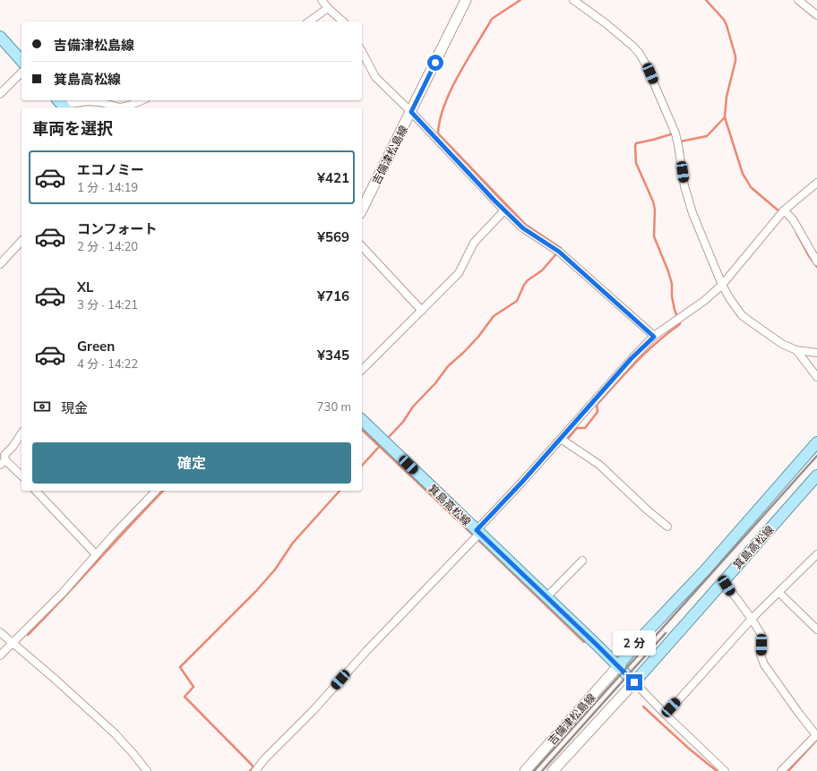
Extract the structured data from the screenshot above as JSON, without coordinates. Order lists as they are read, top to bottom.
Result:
{
  "streets": {
    "main road": ["吉備津松島線", "箕島高松線"]
  },
  "crossings": [
    ["吉備津松島線", "箕島高松線"]
  ],
  "page": {
    "banner": ["吉備津松島線", "箕島高松線"],
    "heading": "車両を選択",
    "list": [
      {
        "name": "エコノミー",
        "note": "1 分 · 14:19",
        "value": "¥421"
      },
      {
        "name": "コンフォート",
        "note": "2 分 · 14:20",
        "value": "¥569"
      },
      {
        "name": "XL",
        "note": "3 分 · 14:21",
        "value": "¥716"
      },
      {
        "name": "Green",
        "note": "4 分 · 14:22",
        "value": "¥345"
      }
    ],
    "pay": ["現金", "730 m"],
    "buttons": "確定",
    "bubble": "2 分"
  }
}
